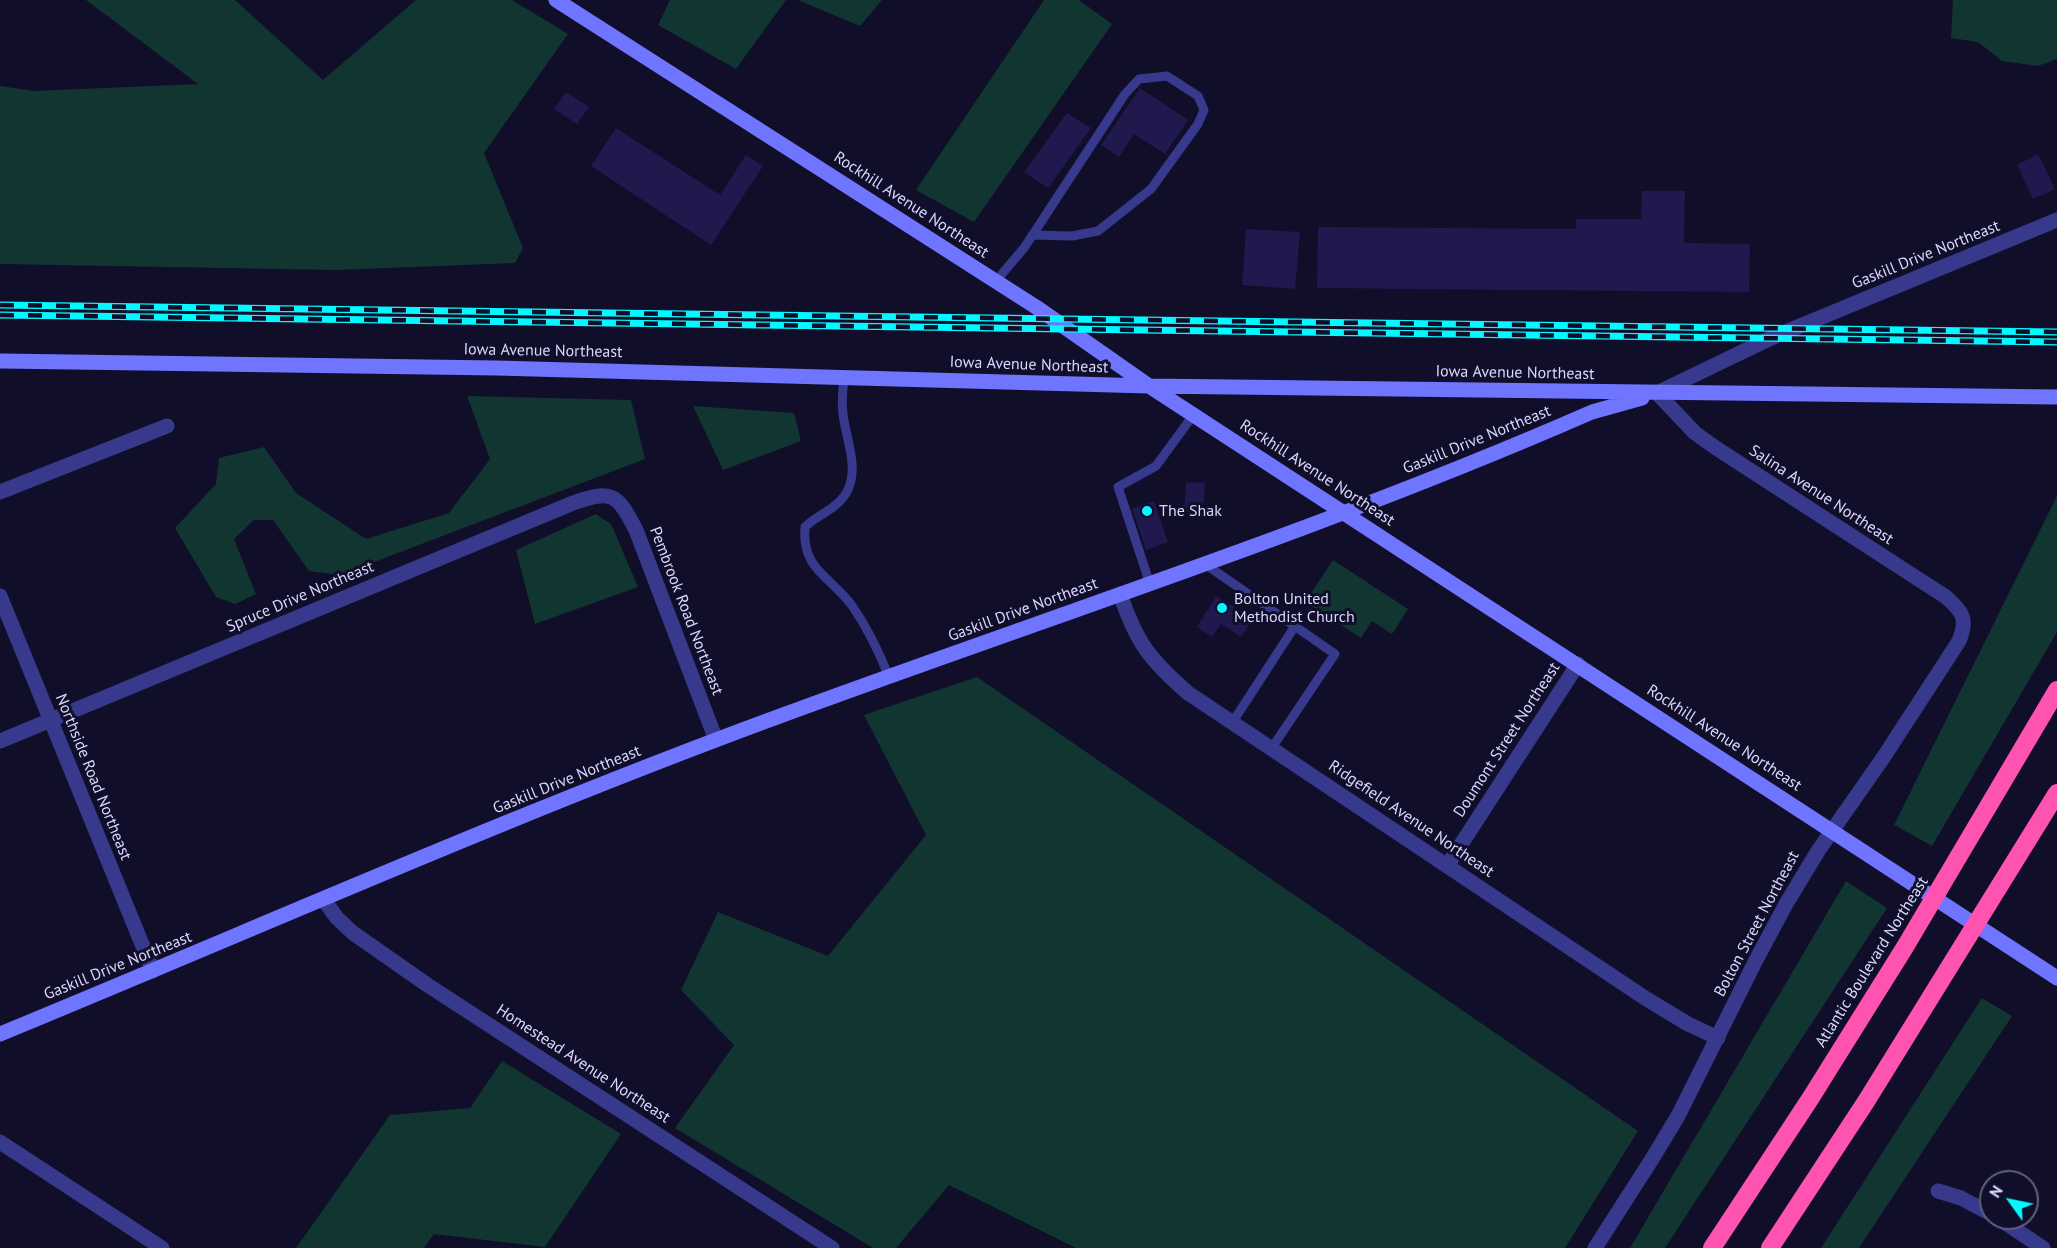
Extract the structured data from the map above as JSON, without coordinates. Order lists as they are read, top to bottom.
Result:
{
  "streets": {
    "highway": ["Atlantic Boulevard Northeast"],
    "main road": ["Rockhill Avenue Northeast", "Gaskill Drive Northeast", "Iowa Avenue Northeast"],
    "street": [
      "Salina Avenue Northeast",
      "Spruce Drive Northeast",
      "Pembrook Road Northeast",
      "Doumont Street Northeast",
      "Northside Road Northeast",
      "Ridgefield Avenue Northeast",
      "Bolton Street Northeast",
      "Homestead Avenue Northeast"
    ]
  },
  "crossings": [
    ["Rockhill Avenue Northeast", "Gaskill Drive Northeast"],
    ["Rockhill Avenue Northeast", "Iowa Avenue Northeast"],
    ["Rockhill Avenue Northeast", "Doumont Street Northeast"],
    ["Rockhill Avenue Northeast", "Bolton Street Northeast"],
    ["Gaskill Drive Northeast", "Iowa Avenue Northeast"],
    ["Gaskill Drive Northeast", "Salina Avenue Northeast"],
    ["Gaskill Drive Northeast", "Pembrook Road Northeast"],
    ["Gaskill Drive Northeast", "Northside Road Northeast"],
    ["Gaskill Drive Northeast", "Ridgefield Avenue Northeast"],
    ["Gaskill Drive Northeast", "Homestead Avenue Northeast"],
    ["Iowa Avenue Northeast", "Salina Avenue Northeast"],
    ["Salina Avenue Northeast", "Bolton Street Northeast"],
    ["Spruce Drive Northeast", "Pembrook Road Northeast"],
    ["Spruce Drive Northeast", "Northside Road Northeast"],
    ["Doumont Street Northeast", "Ridgefield Avenue Northeast"],
    ["Ridgefield Avenue Northeast", "Bolton Street Northeast"]
  ],
  "places": ["The Shak", "Bolton United Methodist Church"],
  "north": "top left"
}
